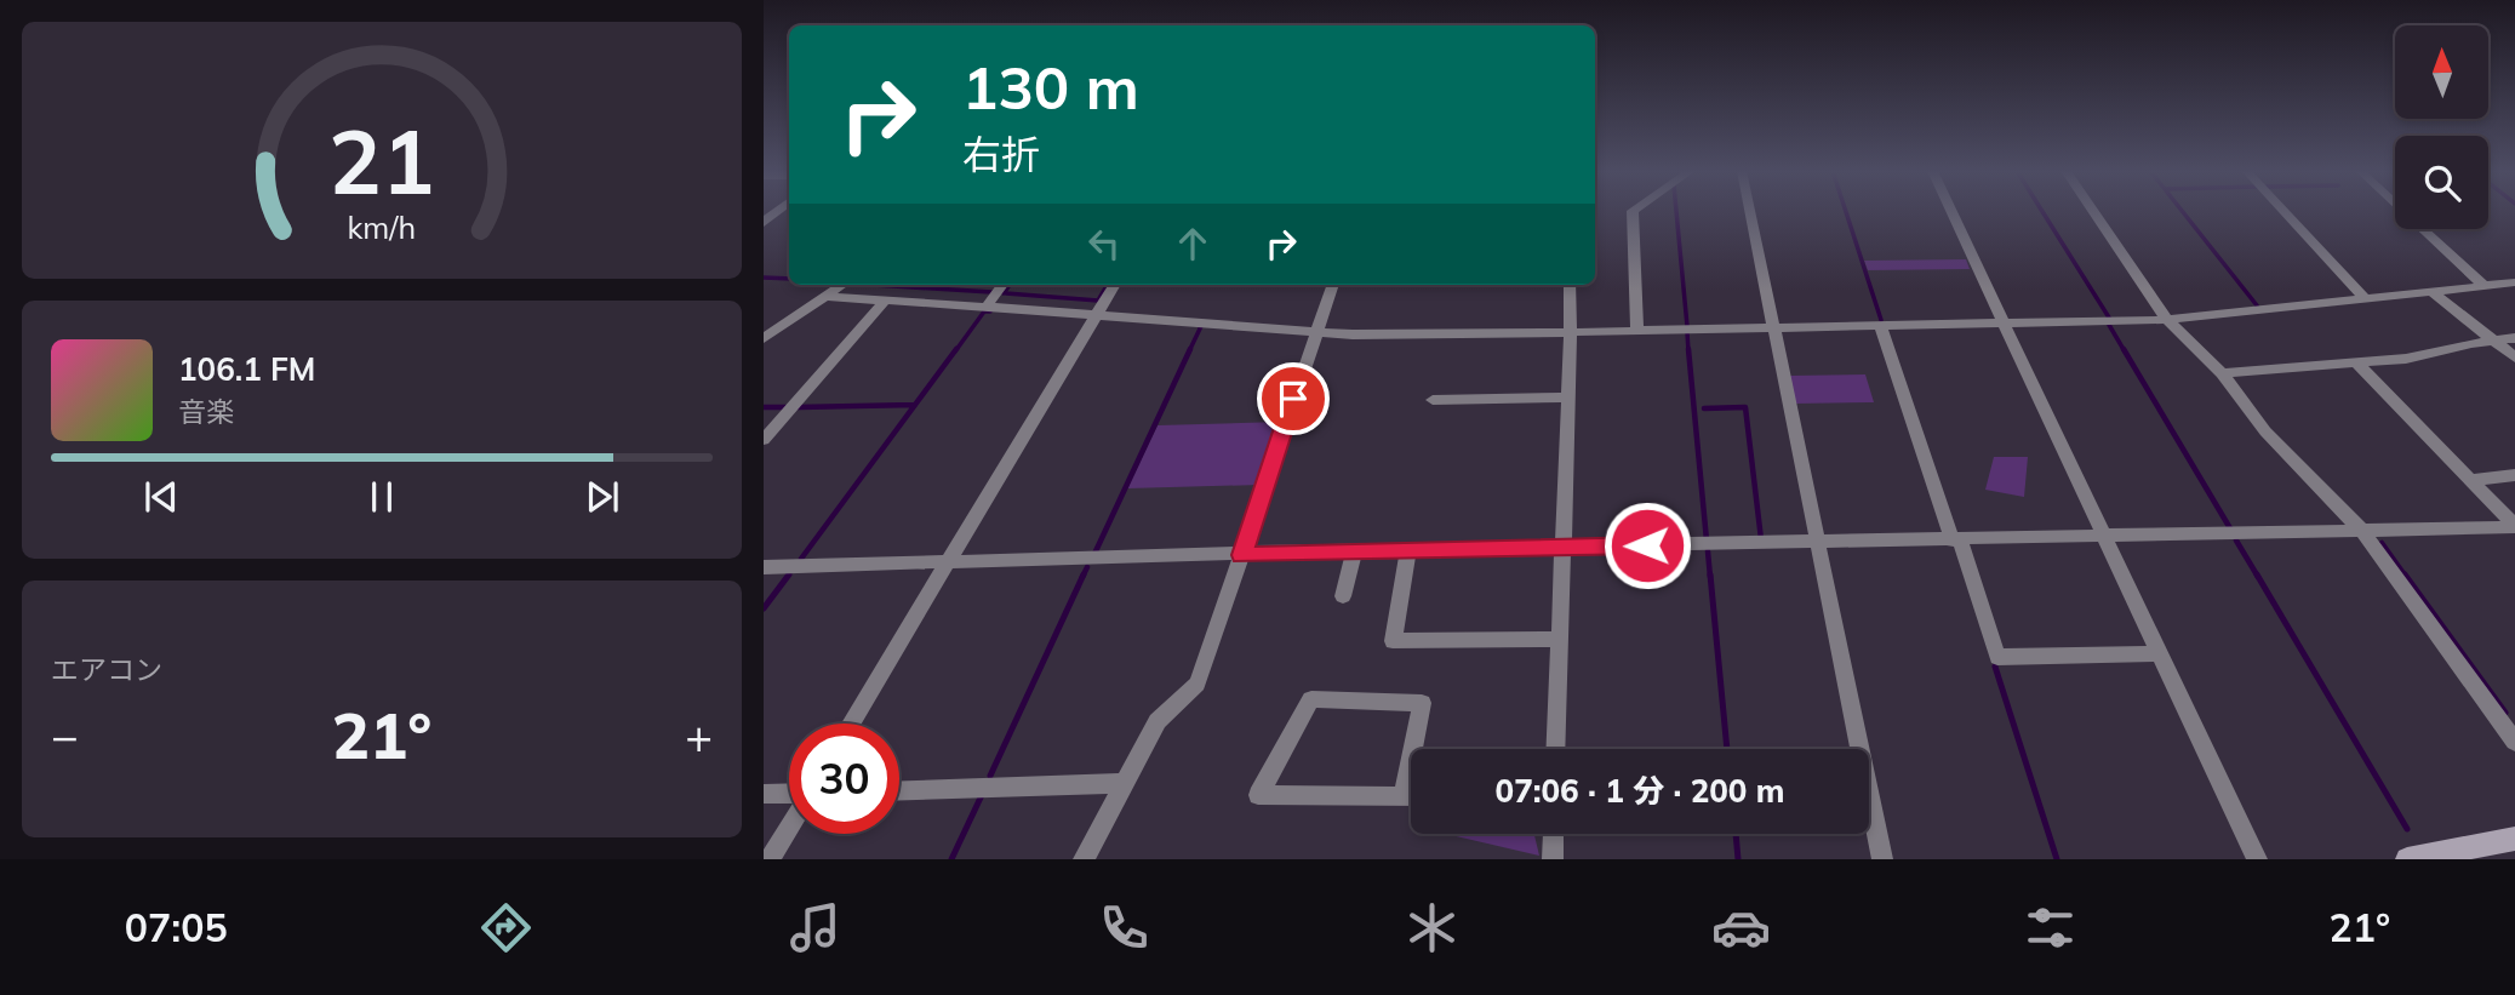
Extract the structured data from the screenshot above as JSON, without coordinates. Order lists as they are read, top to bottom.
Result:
{
  "north": "top",
  "page": {
    "turn": ["130 m", "右折"],
    "song": ["106.1 FM", "音楽"],
    "tile": "エアコン",
    "heat": ["−", "21°", "+"],
    "limit": "30",
    "trip": "07:06 · 1 分 · 200 m",
    "tabs": ["07:05", "21°"],
    "gauge": ["21", "km/h"]
  }
}
